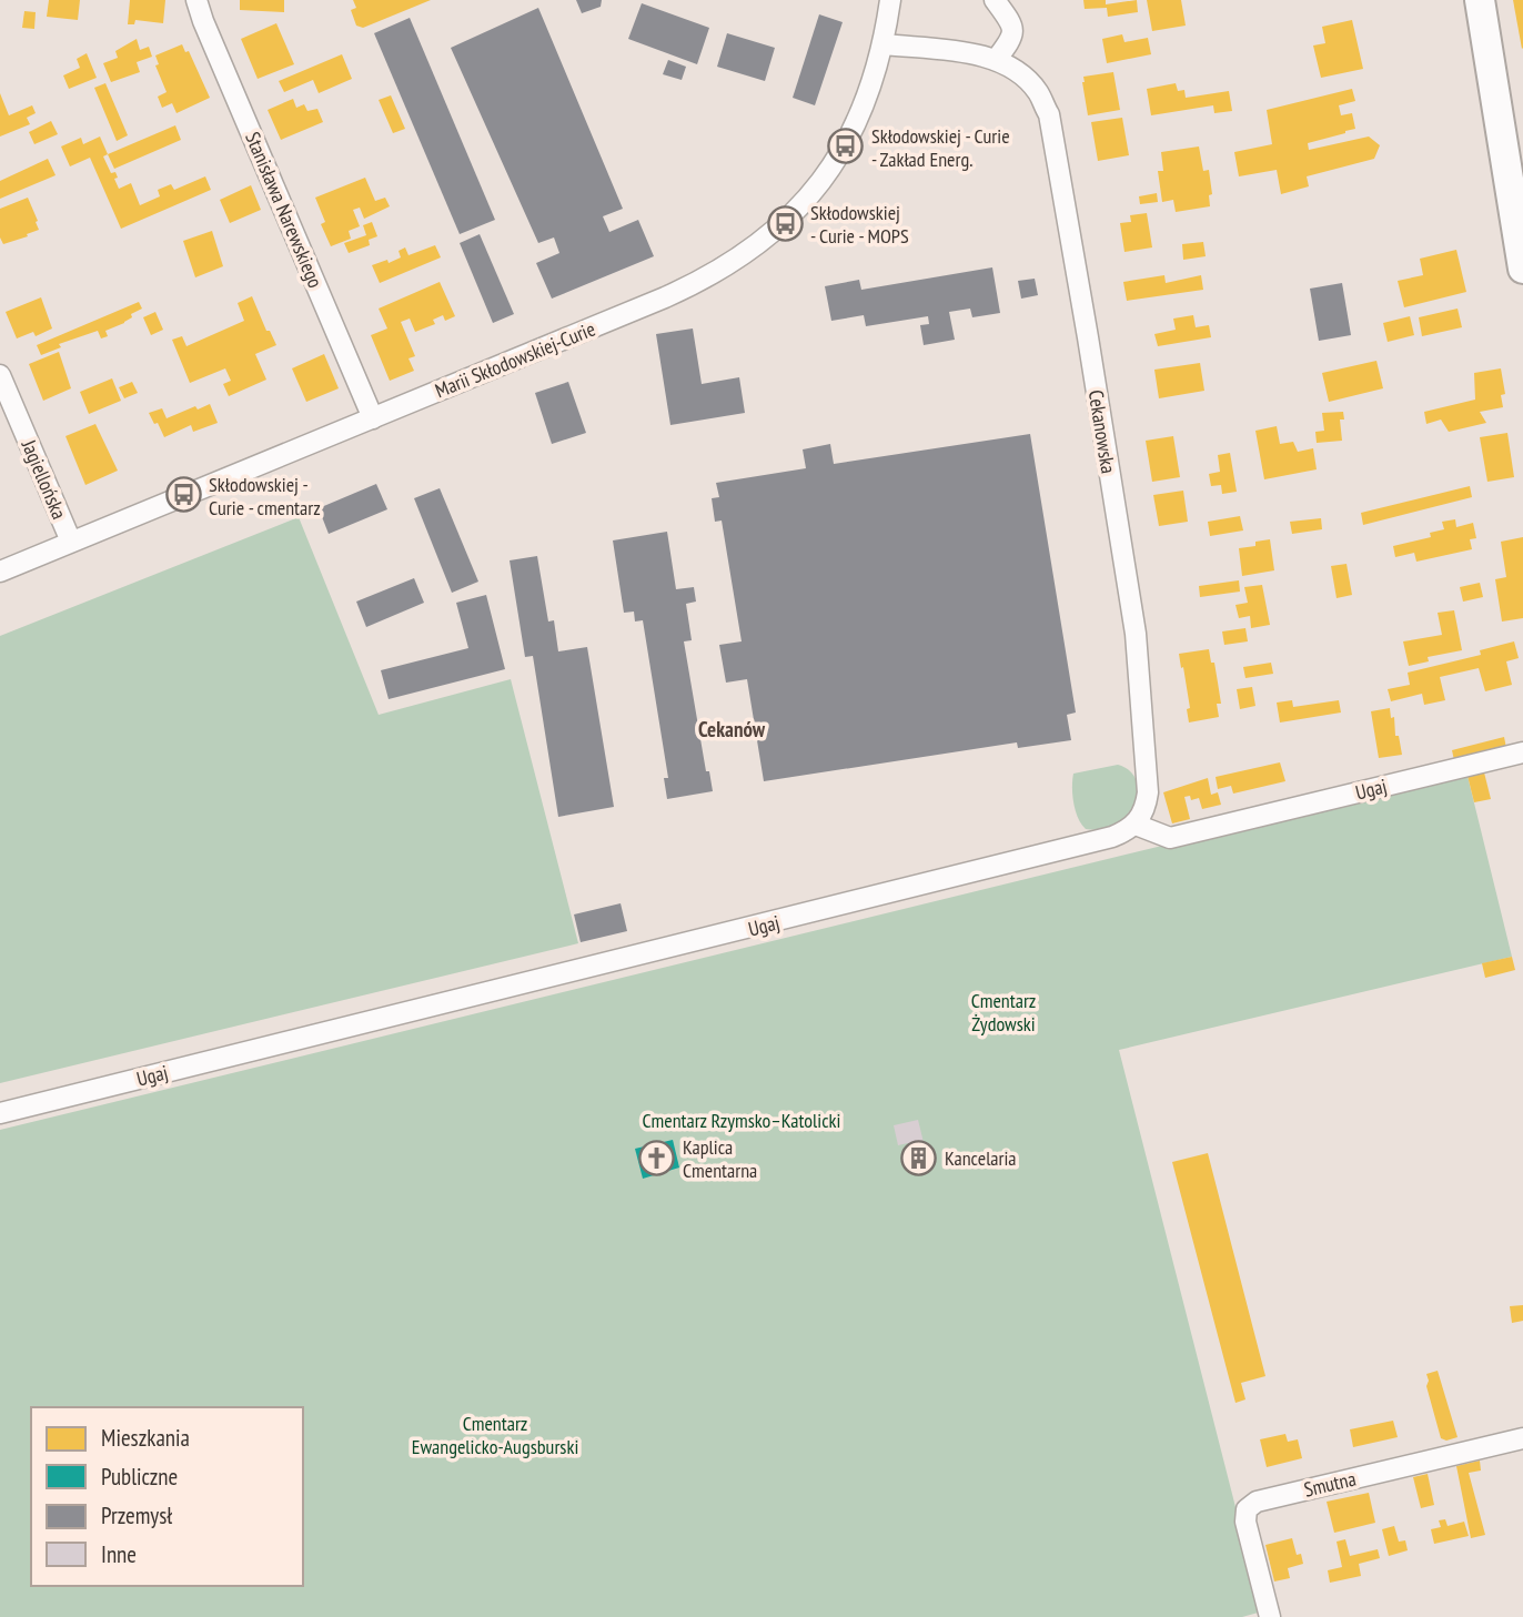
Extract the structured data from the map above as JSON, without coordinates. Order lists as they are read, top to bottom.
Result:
{
  "streets": {
    "street": [
      "Stanisława Narewskiego",
      "Marii Skłodowskiej-Curie",
      "Cekanowska",
      "Jagiellońska",
      "Ugaj",
      "Smutna"
    ]
  },
  "crossings": [
    ["Stanisława Narewskiego", "Marii Skłodowskiej-Curie"],
    ["Marii Skłodowskiej-Curie", "Cekanowska"],
    ["Marii Skłodowskiej-Curie", "Jagiellońska"],
    ["Cekanowska", "Ugaj"]
  ],
  "districts": ["Cekanów"],
  "parks": ["Cmentarz Żydowski", "Cmentarz Rzymsko–Katolicki", "Cmentarz Ewangelicko-Augsburski"],
  "places": {
    "bus stop": ["Skłodowskiej - Curie - Zakład Energ.", "Skłodowskiej - Curie - MOPS", "Skłodowskiej - Curie - cmentarz"],
    "church": ["Kaplica Cmentarna"],
    "building": ["Kancelaria"]
  },
  "legend": [
    "Mieszkania",
    "Publiczne",
    "Przemysł",
    "Inne"
  ]
}
